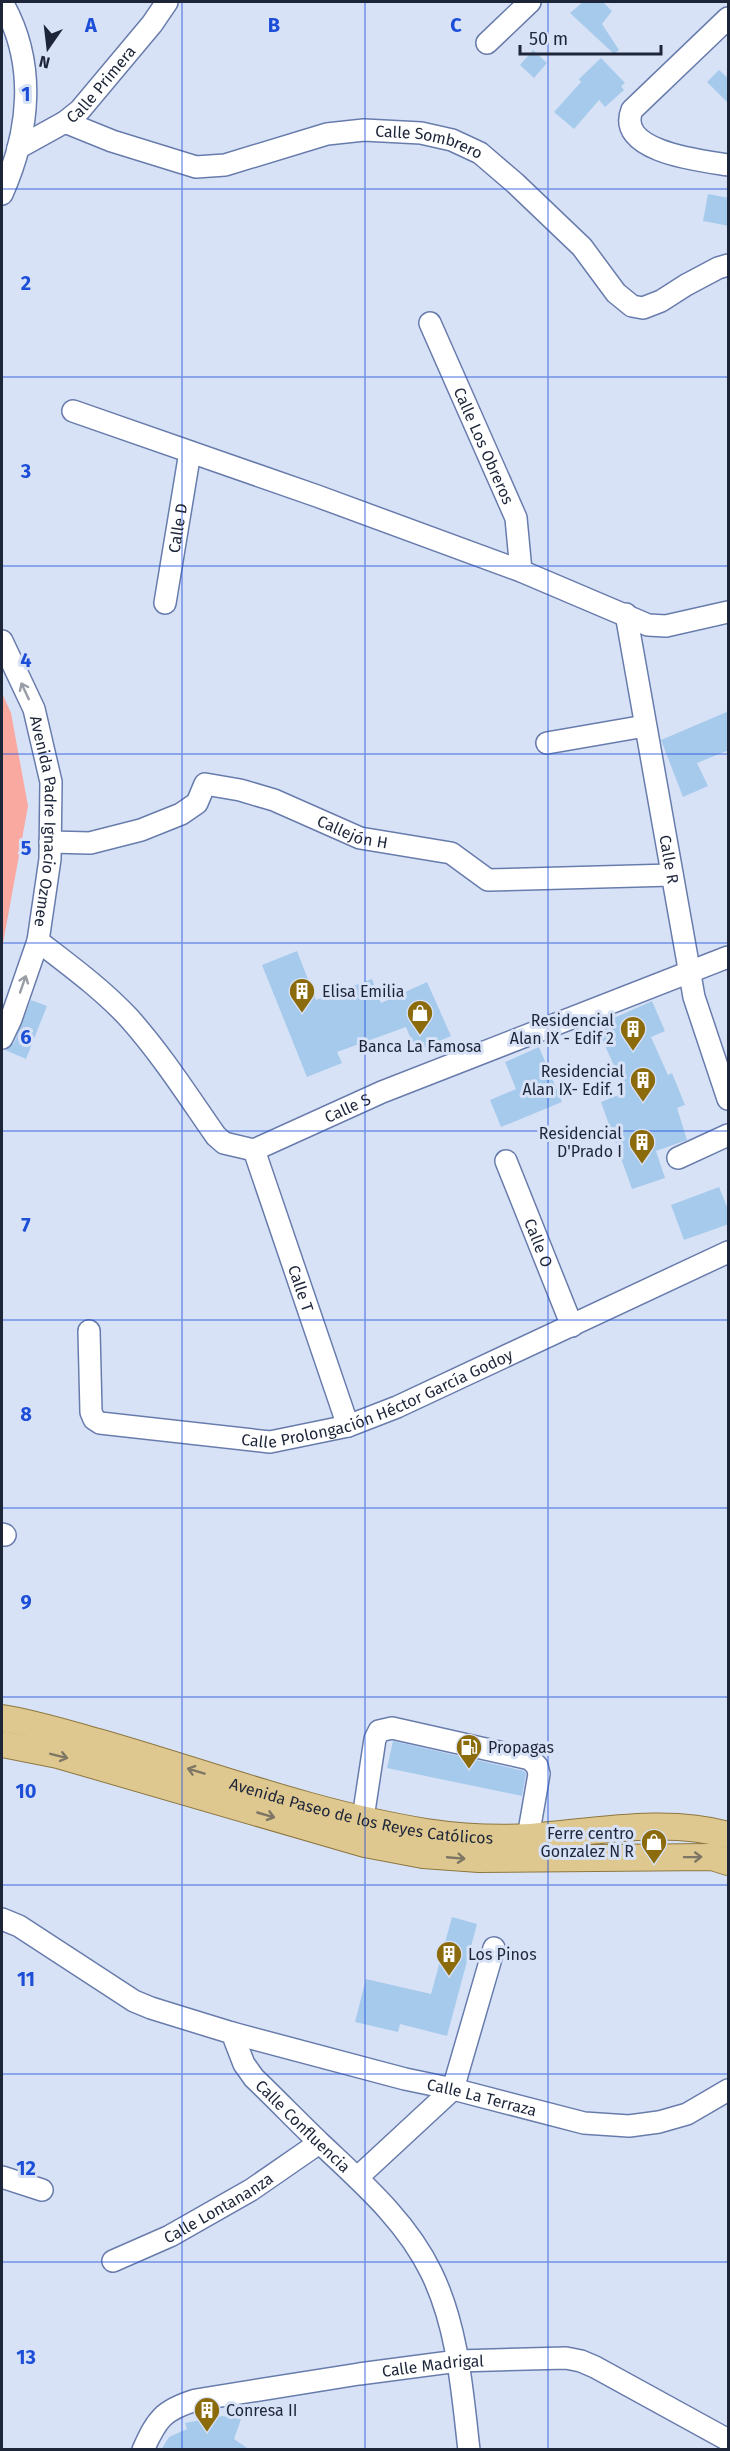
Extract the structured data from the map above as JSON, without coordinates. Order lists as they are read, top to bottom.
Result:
{
  "streets": {
    "main road": ["Avenida Paseo de los Reyes Católicos"],
    "street": [
      "Calle Primera",
      "Calle Sombrero",
      "Calle Los Obreros",
      "Calle D",
      "Avenida Padre Ignacio Ozmee",
      "Callejón H",
      "Calle R",
      "Calle S",
      "Calle O",
      "Calle T",
      "Calle Prolongación Héctor García Godoy",
      "Calle La Terraza",
      "Calle Confluencia",
      "Calle Lontananza",
      "Calle Madrigal"
    ]
  },
  "crossings": [
    ["Calle Primera", "Calle Sombrero"],
    ["Avenida Padre Ignacio Ozmee", "Callejón H"],
    ["Callejón H", "Calle R"],
    ["Calle R", "Calle S"],
    ["Calle S", "Calle T"],
    ["Calle O", "Calle Prolongación Héctor García Godoy"],
    ["Calle T", "Calle Prolongación Héctor García Godoy"],
    ["Calle La Terraza", "Calle Confluencia"],
    ["Calle Confluencia", "Calle Lontananza"],
    ["Calle Confluencia", "Calle Madrigal"]
  ],
  "one_way": ["Avenida Padre Ignacio Ozmee"],
  "places": {
    "building": [
      "Elisa Emilia",
      "Residencial Alan IX - Edif 2",
      "Residencial Alan IX- Edif. 1",
      "Residencial D'Prado I",
      "Los Pinos",
      "Conresa II"
    ],
    "shop": ["Banca La Famosa", "Ferre centro Gonzalez N R"],
    "fuel station": ["Propagas"]
  },
  "scale_bar": "50 m",
  "north": "bottom",
  "grid": {
    "columns": ["A", "B", "C"],
    "rows": [
      "1",
      "2",
      "3",
      "4",
      "5",
      "6",
      "7",
      "8",
      "9",
      "10",
      "11",
      "12",
      "13"
    ]
  }
}
